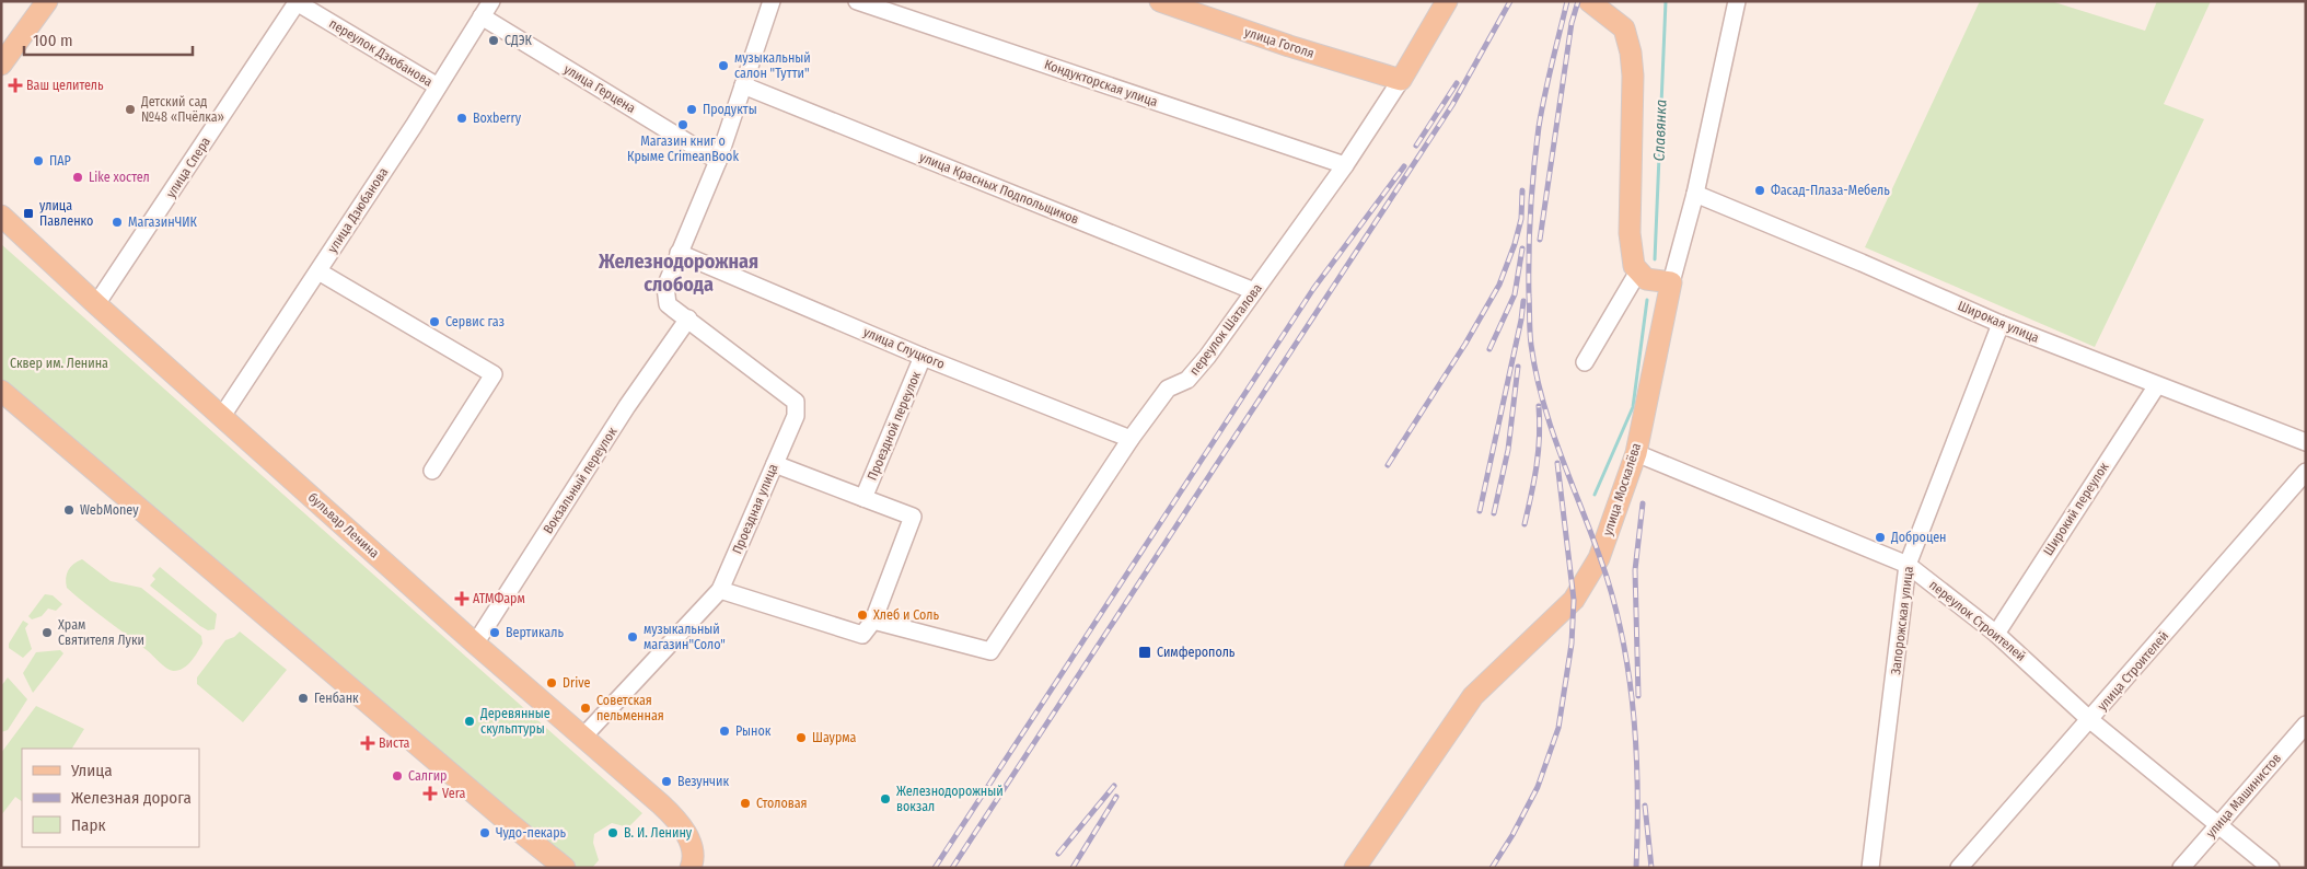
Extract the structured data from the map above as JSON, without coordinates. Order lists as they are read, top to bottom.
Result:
{
  "streets": {
    "main road": ["улица Гоголя", "улица Москалёва", "бульвар Ленина"],
    "street": [
      "переулок Дзюбанова",
      "Кондукторская улица",
      "улица Герцена",
      "улица Спера",
      "улица Красных Подпольщиков",
      "улица Дзюбанова",
      "Широкая улица",
      "переулок Шаталова",
      "улица Слуцкого",
      "Проездной переулок",
      "Вокзальный переулок",
      "Проездная улица",
      "Широкий переулок",
      "Запорожская улица",
      "переулок Строителей",
      "улица Строителей",
      "улица Машинистов"
    ]
  },
  "crossings": [
    ["улица Гоголя", "переулок Шаталова"],
    ["переулок Дзюбанова", "улица Спера"],
    ["переулок Дзюбанова", "улица Дзюбанова"],
    ["Кондукторская улица", "переулок Шаталова"],
    ["улица Герцена", "улица Дзюбанова"],
    ["улица Спера", "бульвар Ленина"],
    ["улица Красных Подпольщиков", "переулок Шаталова"],
    ["улица Дзюбанова", "бульвар Ленина"],
    ["Широкая улица", "улица Москалёва"],
    ["Широкая улица", "Широкий переулок"],
    ["Широкая улица", "Запорожская улица"],
    ["переулок Шаталова", "улица Слуцкого"],
    ["улица Слуцкого", "Проездной переулок"],
    ["улица Слуцкого", "Проездная улица"],
    ["Проездной переулок", "Проездная улица"],
    ["Вокзальный переулок", "Проездная улица"],
    ["Вокзальный переулок", "бульвар Ленина"],
    ["улица Москалёва", "переулок Строителей"],
    ["Проездная улица", "бульвар Ленина"],
    ["Широкий переулок", "переулок Строителей"],
    ["Запорожская улица", "переулок Строителей"],
    ["переулок Строителей", "улица Строителей"],
    ["переулок Строителей", "улица Машинистов"]
  ],
  "districts": ["Железнодорожная слобода"],
  "water": ["Славянка"],
  "parks": ["Сквер им. Ленина"],
  "places": {
    "other": [
      "СДЭК",
      "музыкальный салон \"Тутти\"",
      "Детский сад №48 «Пчёлка»",
      "Продукты",
      "Boxberry",
      "Магазин книг о Крыме CrimeanBook",
      "ПАР",
      "Like хостел",
      "Фасад-Плаза-Мебель",
      "МагазинЧИК",
      "Сервис газ",
      "WebMoney",
      "Доброцен",
      "Хлеб и Соль",
      "Храм Святителя Луки",
      "Вертикаль",
      "музыкальный магазин\"Соло\"",
      "Drive",
      "Генбанк",
      "Советская пельменная",
      "Деревянные скульптуры",
      "Рынок",
      "Шаурма",
      "Салгир",
      "Везунчик",
      "Железнодорожный вокзал",
      "Столовая",
      "Чудо-пекарь",
      "В. И. Ленину"
    ],
    "health": [
      "Ваш целитель",
      "АТМФарм",
      "Виста",
      "Vera"
    ],
    "transit": ["улица Павленко", "Симферополь"]
  },
  "legend": ["Улица", "Железная дорога", "Парк"],
  "scale_bar": "100 m"
}
